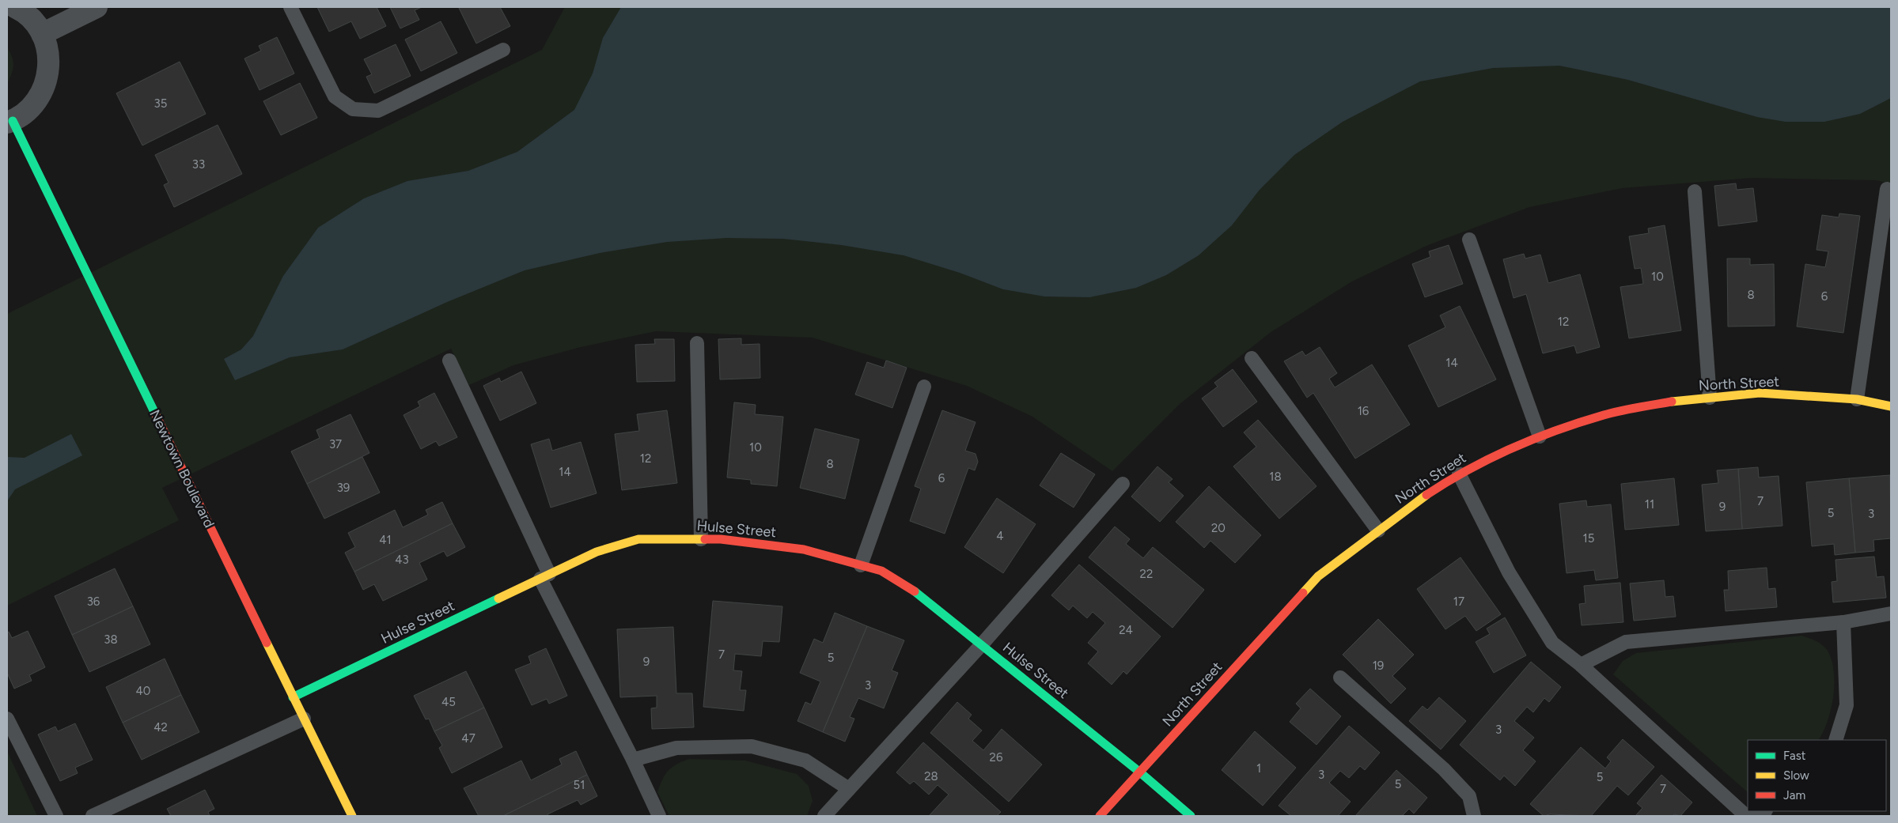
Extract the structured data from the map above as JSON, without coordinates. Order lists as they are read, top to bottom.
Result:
{
  "streets": {
    "street": ["North Street", "Newtown Boulevard", "Hulse Street"]
  },
  "crossings": [
    ["North Street", "Hulse Street"],
    ["Newtown Boulevard", "Hulse Street"]
  ],
  "house_numbers": [
    "35",
    "33",
    "10",
    "8",
    "6",
    "12",
    "14",
    "16",
    "37",
    "10",
    "12",
    "8",
    "14",
    "18",
    "6",
    "39",
    "7",
    "11",
    "9",
    "5",
    "3",
    "20",
    "4",
    "15",
    "41",
    "43",
    "22",
    "36",
    "17",
    "24",
    "38",
    "7",
    "5",
    "9",
    "19",
    "3",
    "40",
    "45",
    "42",
    "3",
    "47",
    "26",
    "1",
    "3",
    "28",
    "5",
    "5",
    "51",
    "7"
  ],
  "legend": ["Fast", "Slow", "Jam"]
}
